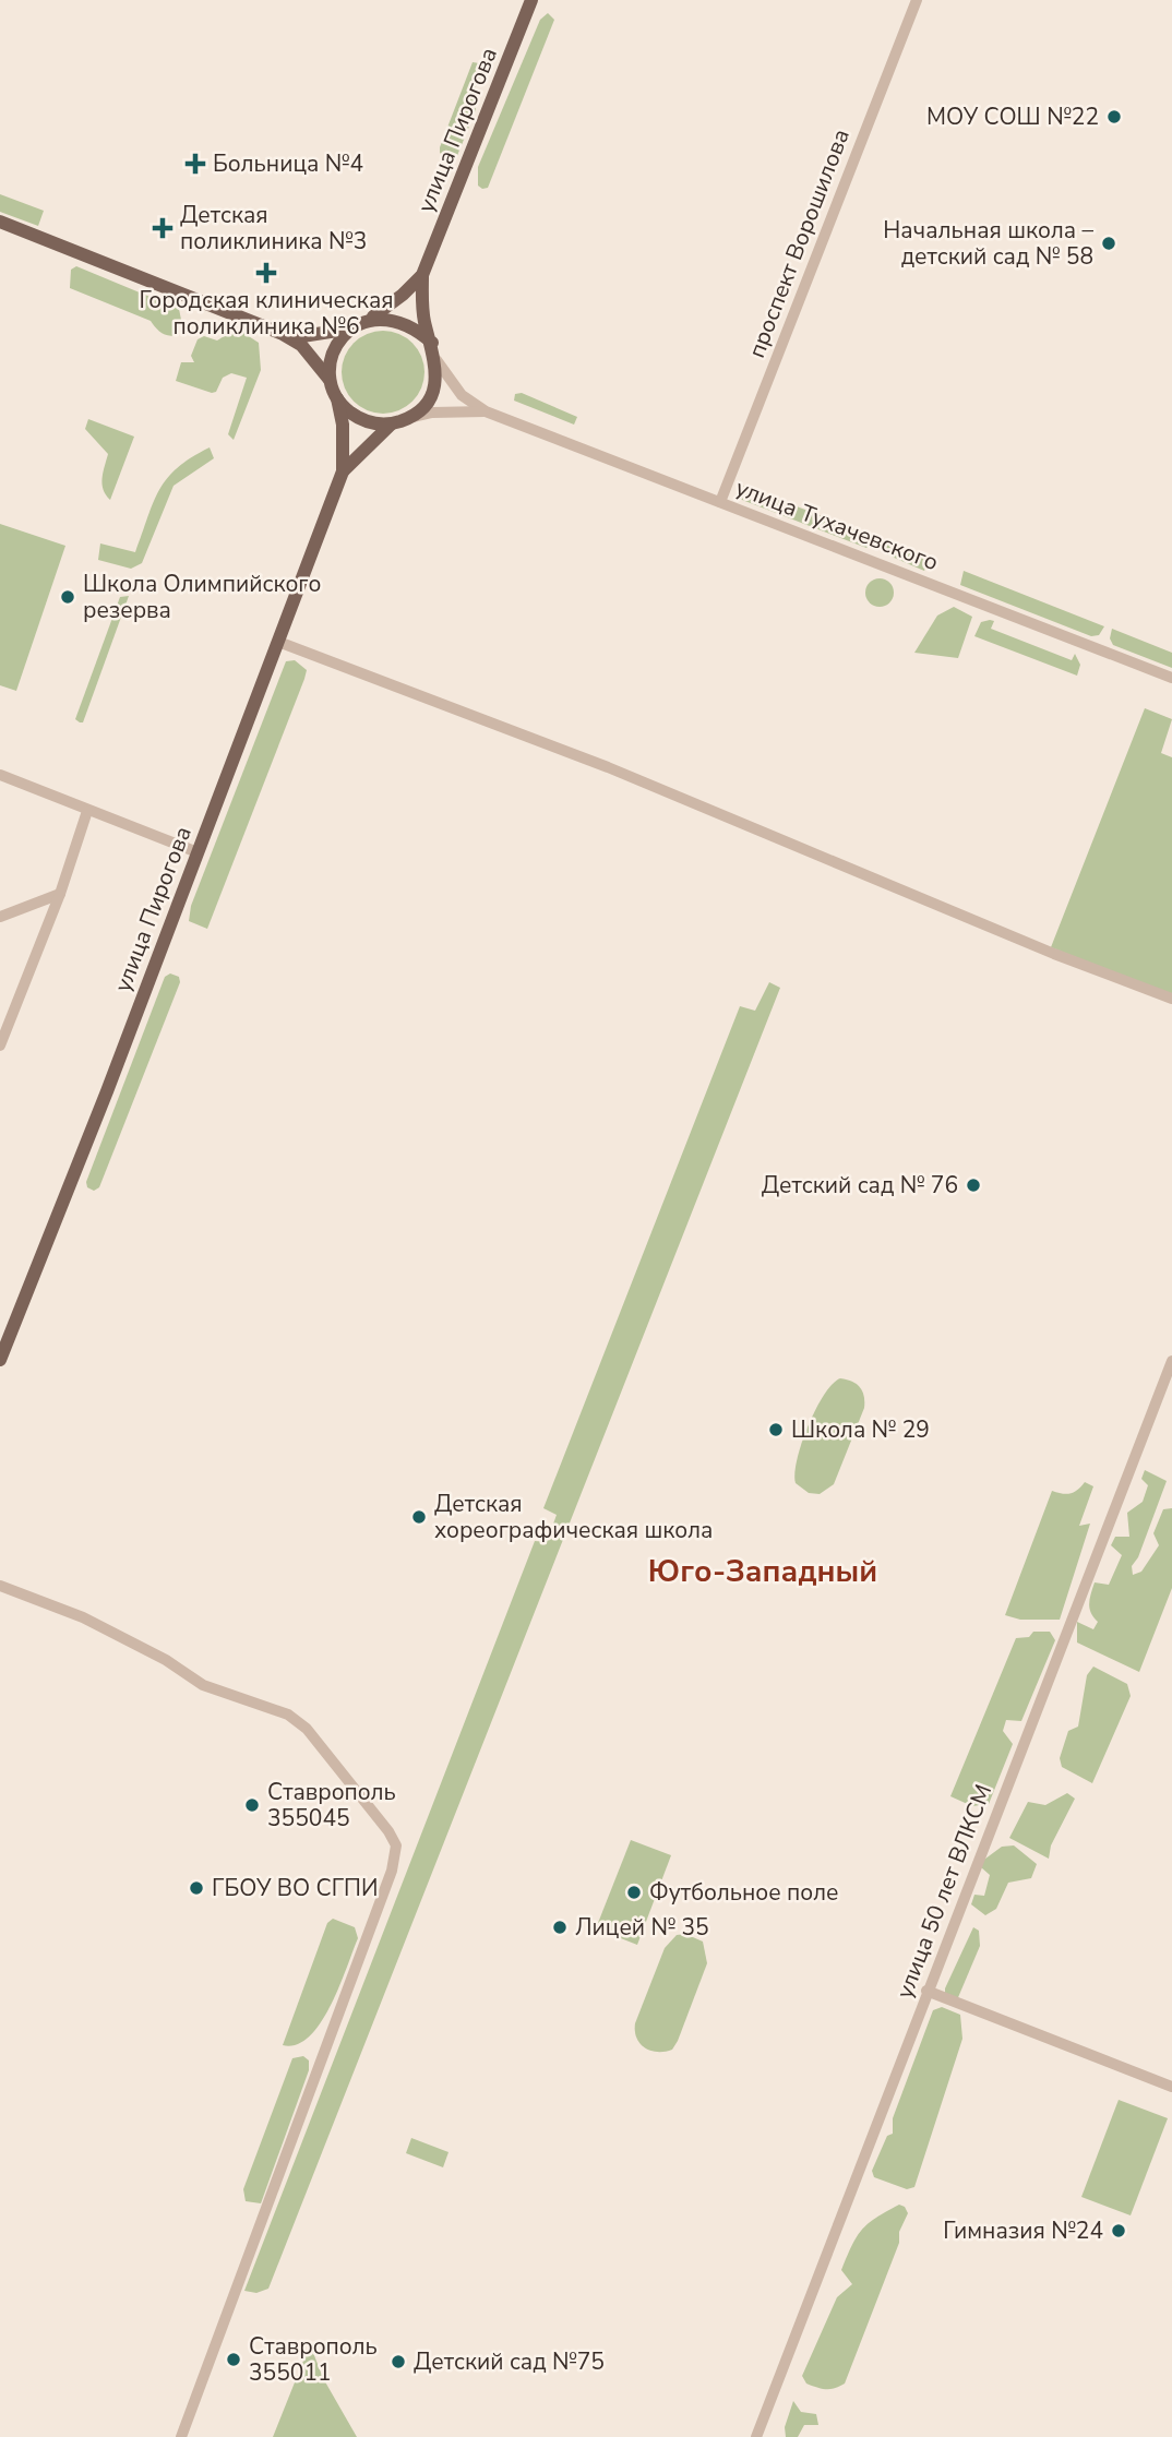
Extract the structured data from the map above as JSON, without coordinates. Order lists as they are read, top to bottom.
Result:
{
  "streets": {
    "main road": ["улица Пирогова"],
    "street": ["проспект Ворошилова", "улица Тухачевского", "улица 50 лет ВЛКСМ"]
  },
  "crossings": [
    ["улица Пирогова", "улица Тухачевского"],
    ["проспект Ворошилова", "улица Тухачевского"]
  ],
  "districts": ["Юго-Западный"],
  "places": {
    "other": [
      "МОУ СОШ №22",
      "Начальная школа – детский сад № 58",
      "Школа Олимпийского резерва",
      "Детский сад № 76",
      "Школа № 29",
      "Детская хореографическая школа",
      "Ставрополь 355045",
      "ГБОУ ВО СГПИ",
      "Футбольное поле",
      "Лицей № 35",
      "Гимназия №24",
      "Ставрополь 355011",
      "Детский сад №75"
    ],
    "health": ["Больница №4", "Детская поликлиника №3", "Городская клиническая поликлиника №6"]
  }
}
